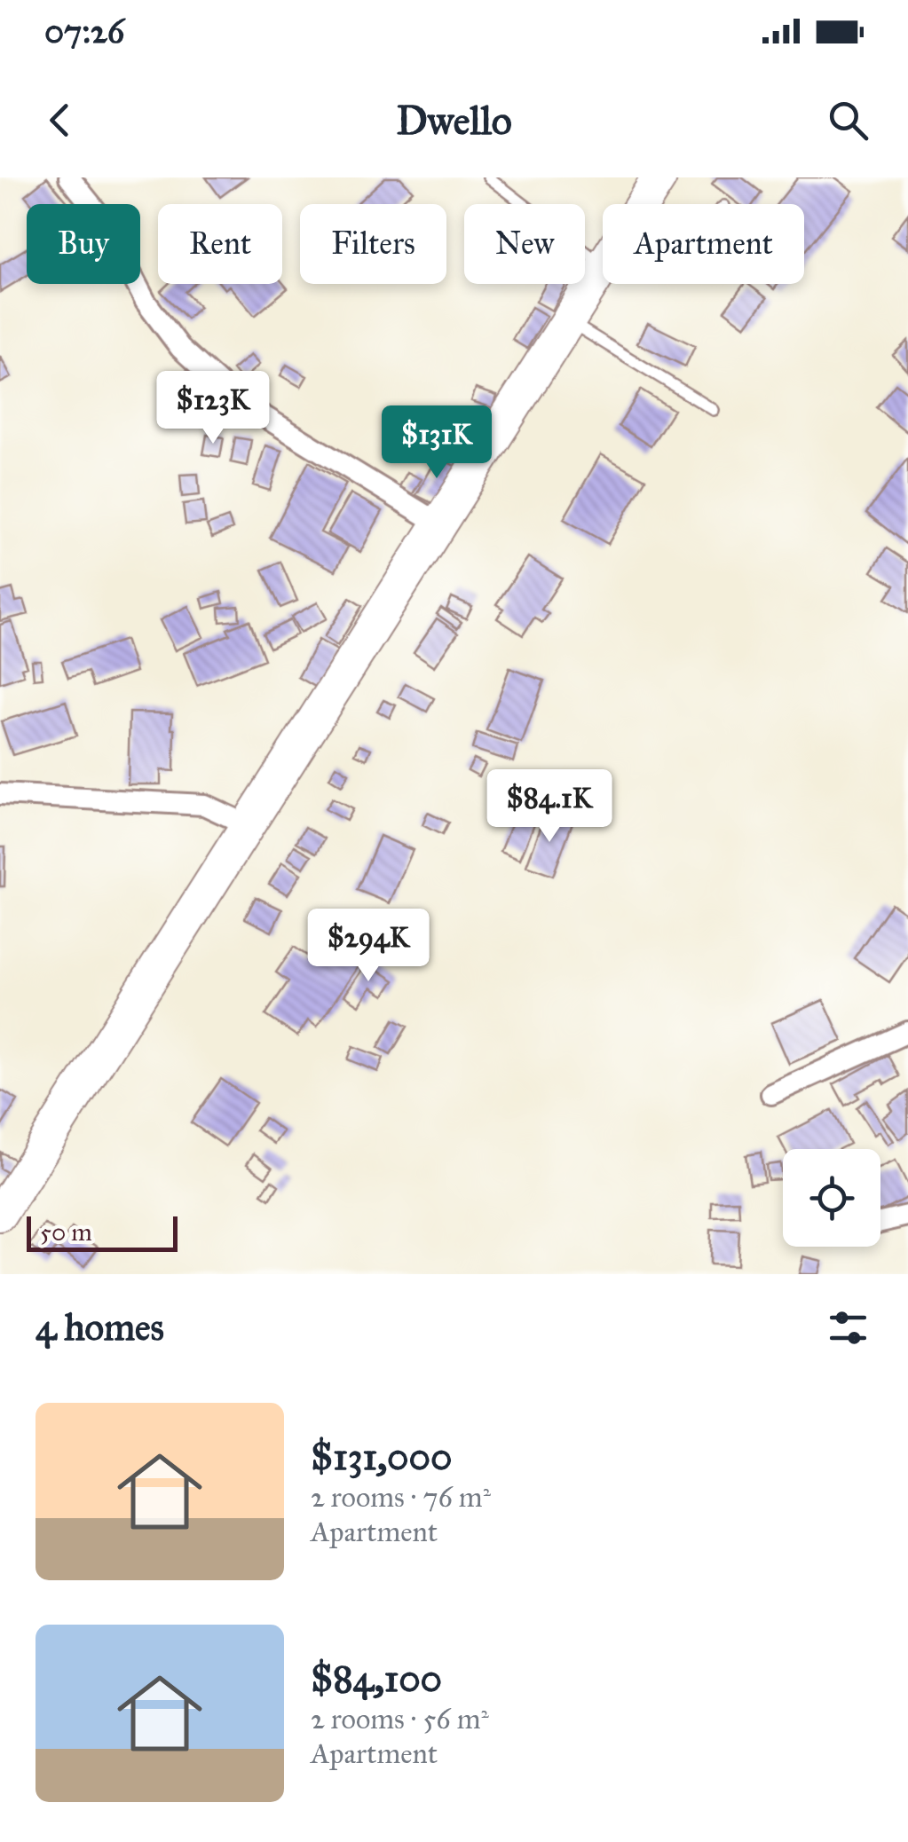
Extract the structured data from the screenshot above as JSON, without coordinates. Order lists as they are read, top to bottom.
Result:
{
  "scale_bar": "50 m",
  "page": {
    "status": "07:26",
    "header": "Dwello",
    "chip": [
      "Buy",
      "Rent",
      "Filters",
      "New",
      "Apartment"
    ],
    "price": [
      "$123K",
      "$131K",
      "$84.1K",
      "$294K"
    ],
    "scale": "50 m",
    "heading": "4 homes",
    "list": [
      {
        "name": "$131,000",
        "note": "2 rooms · 76 m² · Apartment"
      },
      {
        "name": "$84,100",
        "note": "2 rooms · 56 m² · Apartment"
      }
    ]
  }
}
